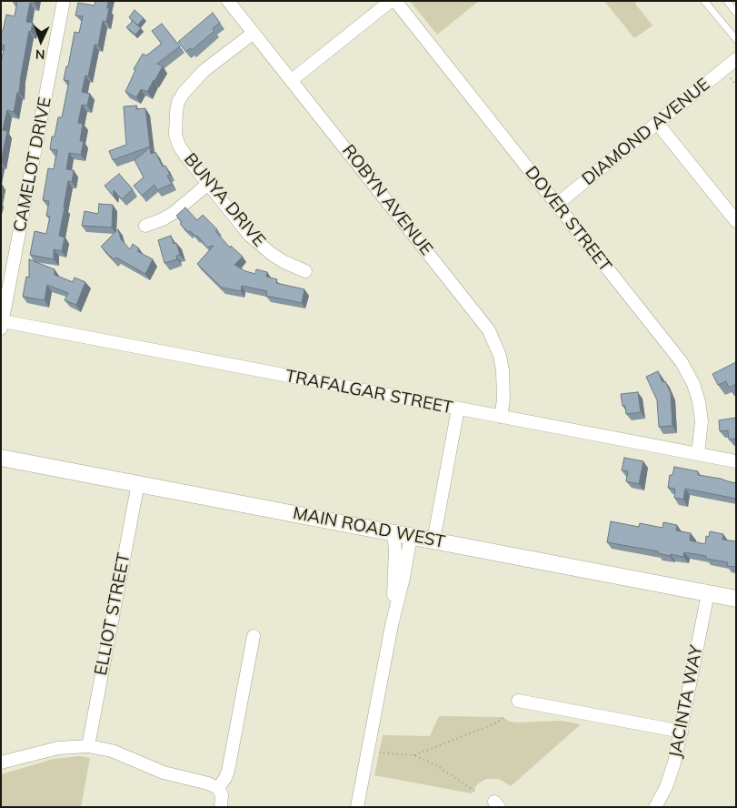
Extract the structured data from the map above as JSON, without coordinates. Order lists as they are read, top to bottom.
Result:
{
  "streets": {
    "street": [
      "DIAMOND AVENUE",
      "CAMELOT DRIVE",
      "BUNYA DRIVE",
      "ROBYN AVENUE",
      "DOVER STREET",
      "TRAFALGAR STREET",
      "MAIN ROAD WEST",
      "ELLIOT STREET",
      "JACINTA WAY"
    ]
  },
  "crossings": [
    ["DIAMOND AVENUE", "DOVER STREET"],
    ["CAMELOT DRIVE", "TRAFALGAR STREET"],
    ["BUNYA DRIVE", "ROBYN AVENUE"],
    ["ROBYN AVENUE", "TRAFALGAR STREET"],
    ["DOVER STREET", "TRAFALGAR STREET"],
    ["MAIN ROAD WEST", "ELLIOT STREET"],
    ["MAIN ROAD WEST", "JACINTA WAY"]
  ],
  "north": "bottom"
}
